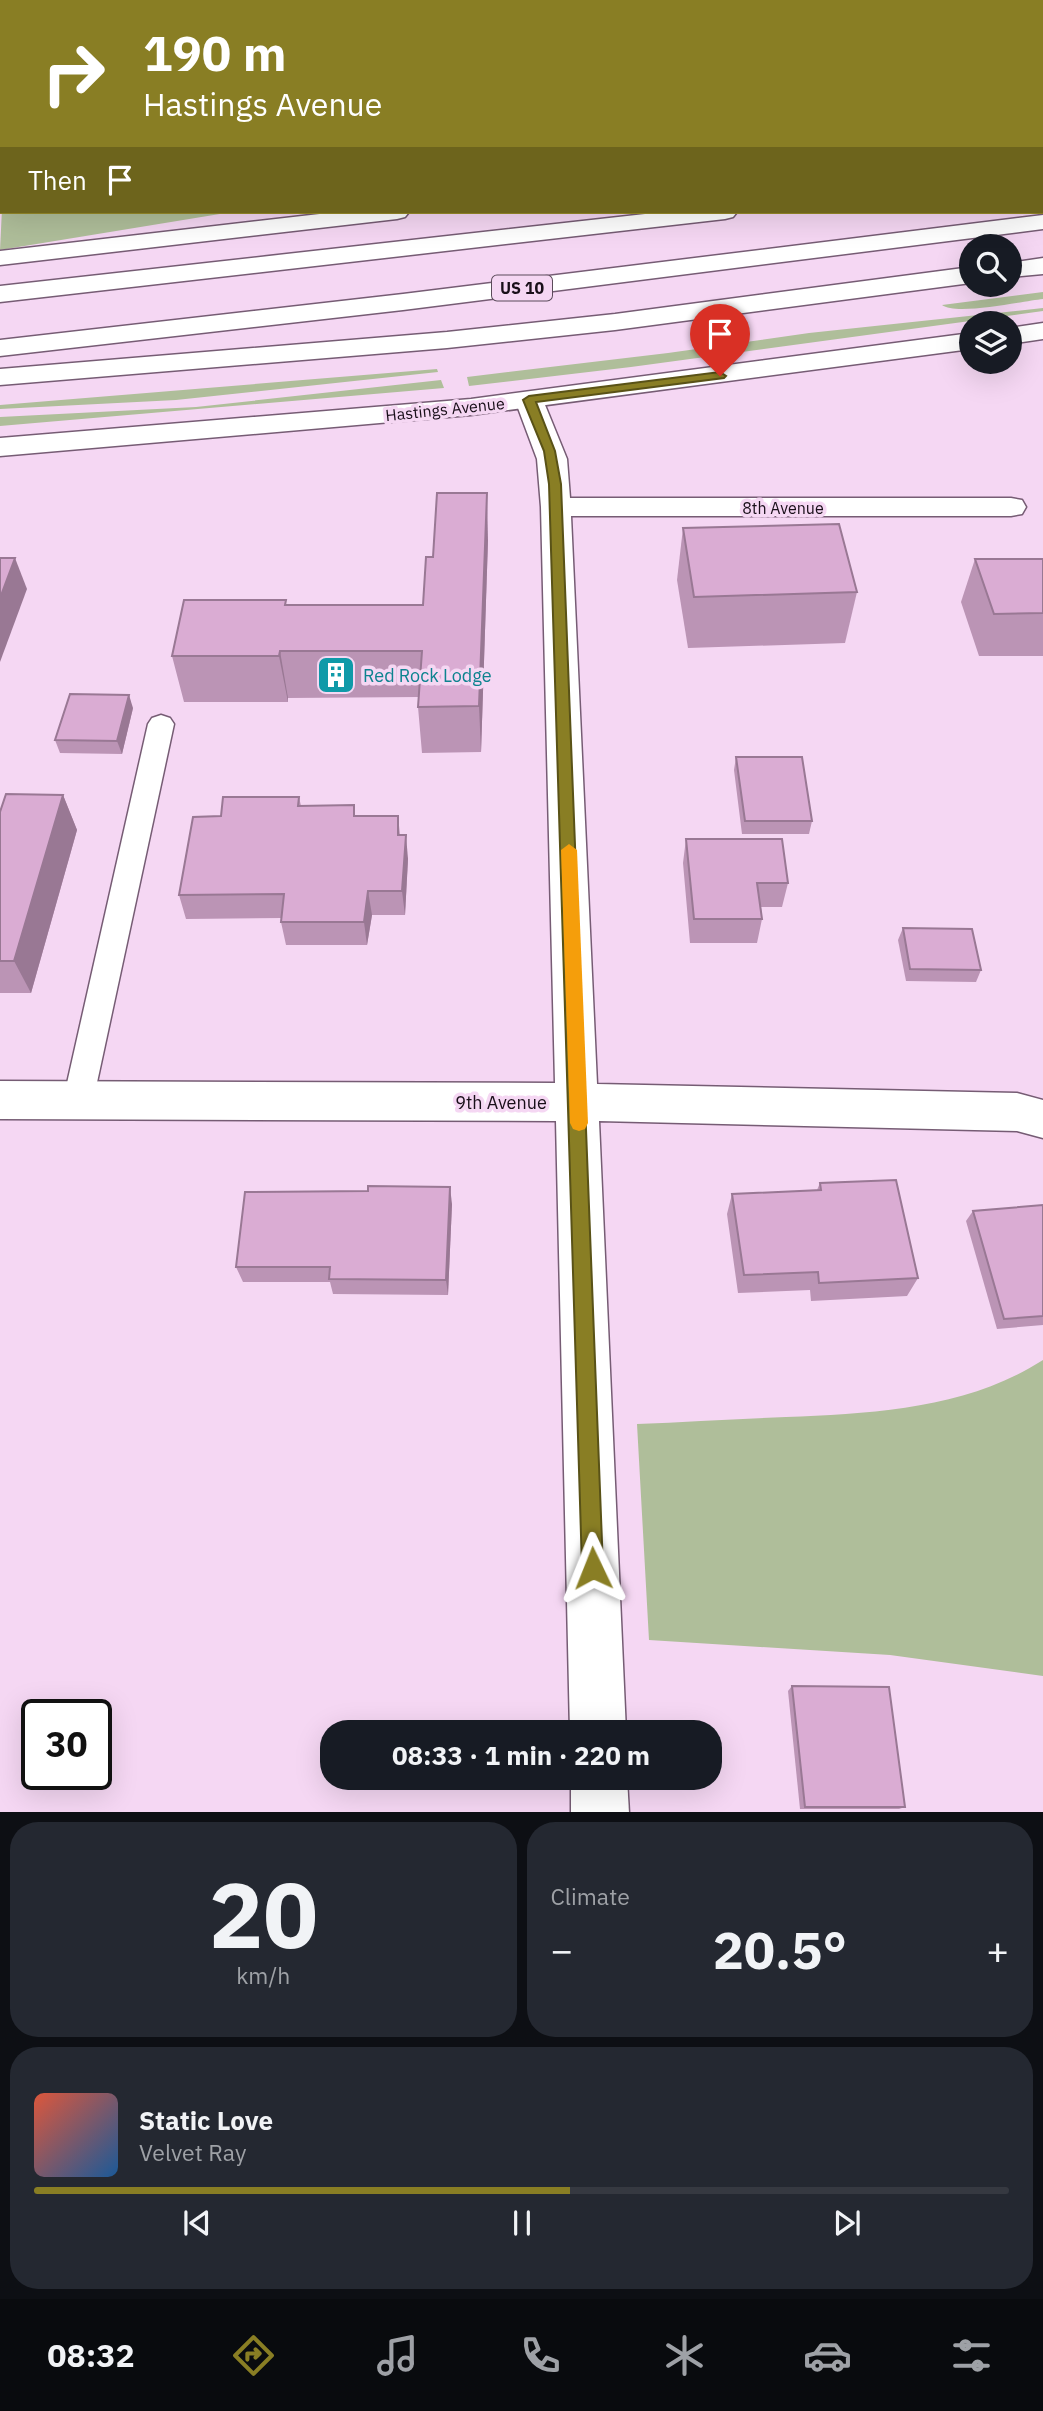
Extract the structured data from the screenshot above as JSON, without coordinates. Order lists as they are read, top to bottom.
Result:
{
  "streets": {
    "main road": [
      "US 10",
      "Hastings Avenue",
      "8th Avenue",
      "9th Avenue"
    ]
  },
  "places": {
    "building": ["Red Rock Lodge"]
  },
  "page": {
    "turn": ["190 m", "Hastings Avenue"],
    "then": "Then",
    "limit": "30",
    "trip": "08:33 · 1 min · 220 m",
    "tile": [
      ["20", "km/h"],
      "Climate"
    ],
    "heat": ["−", "20.5°", "+"],
    "song": ["Static Love", "Velvet Ray"],
    "tabs": "08:32"
  }
}
